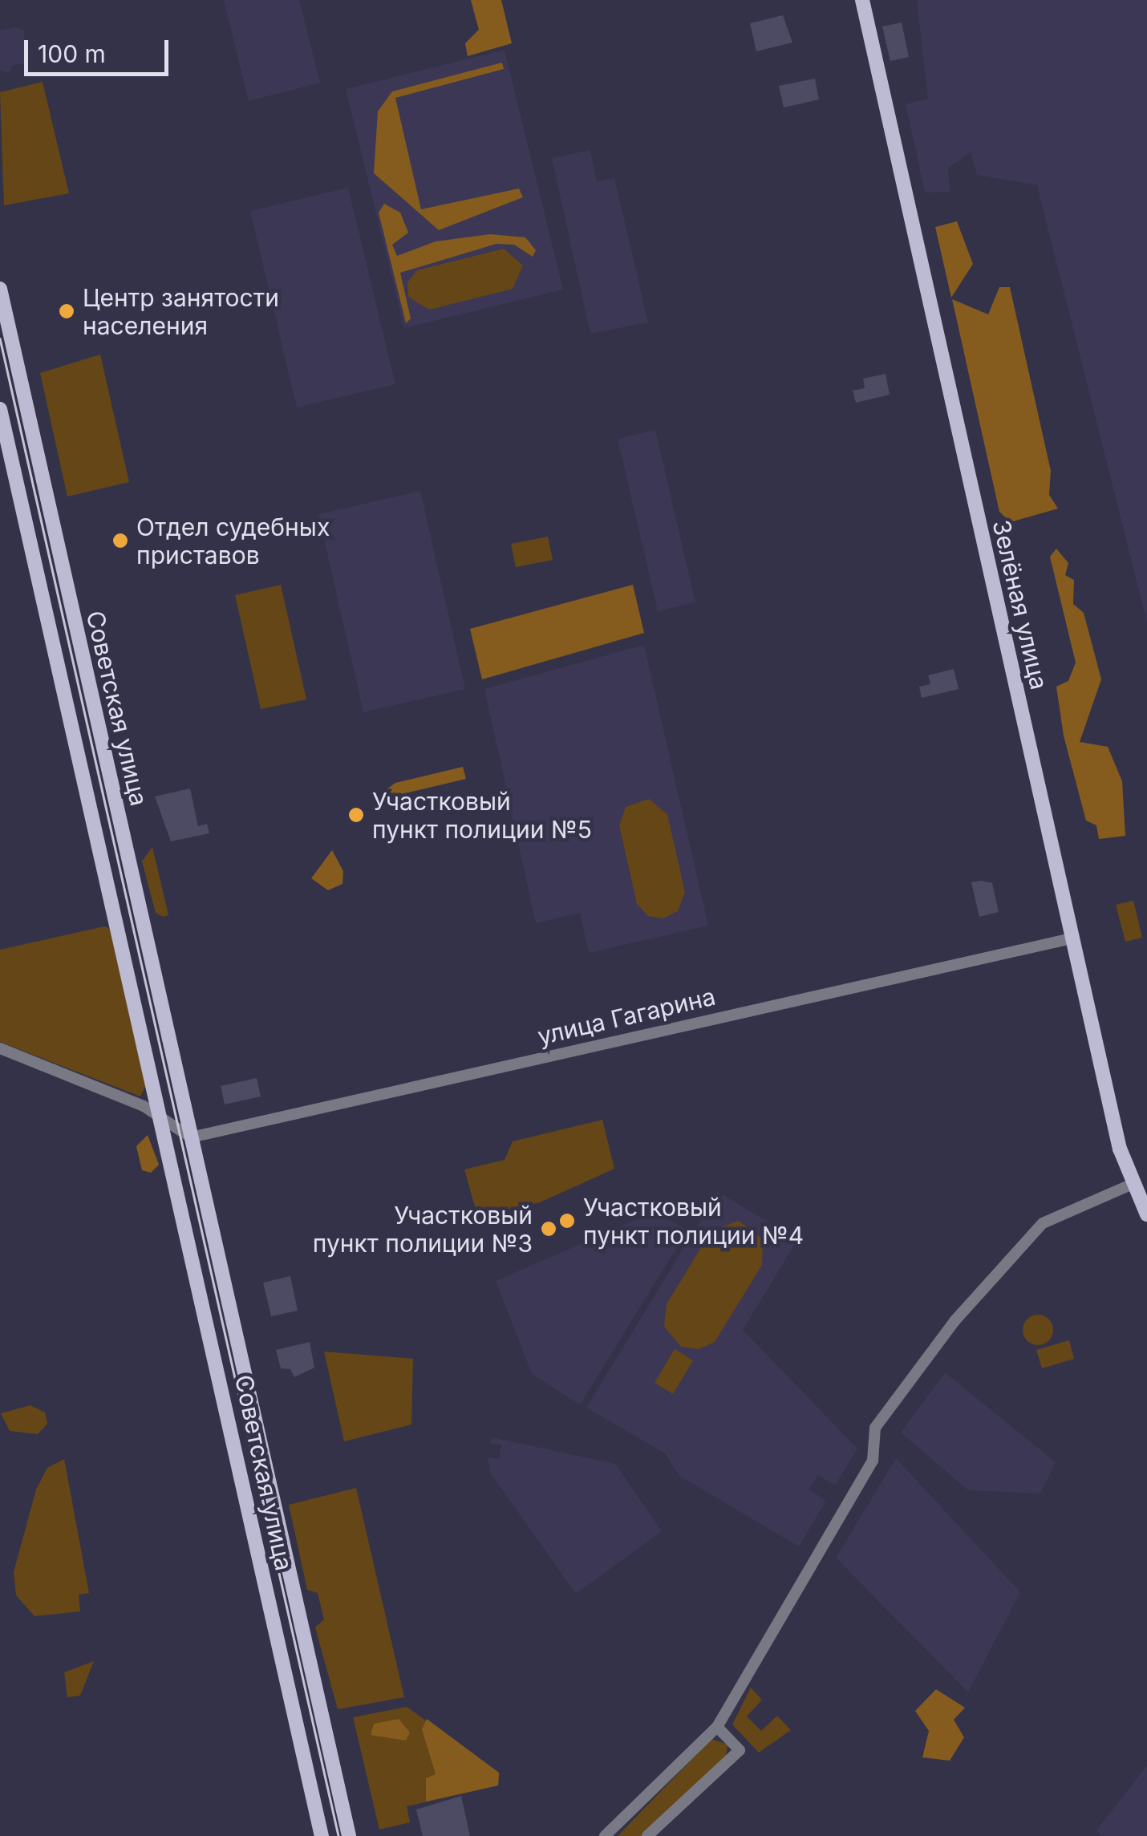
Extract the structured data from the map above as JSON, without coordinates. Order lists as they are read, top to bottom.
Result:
{
  "streets": {
    "main road": ["Зелёная улица", "Советская улица"],
    "street": ["улица Гагарина"]
  },
  "crossings": [
    ["Зелёная улица", "улица Гагарина"],
    ["Советская улица", "улица Гагарина"]
  ],
  "places": [
    "Центр занятости населения",
    "Отдел судебных приставов",
    "Участковый пункт полиции №5",
    "Участковый пункт полиции №4",
    "Участковый пункт полиции №3"
  ],
  "scale_bar": "100 m"
}
